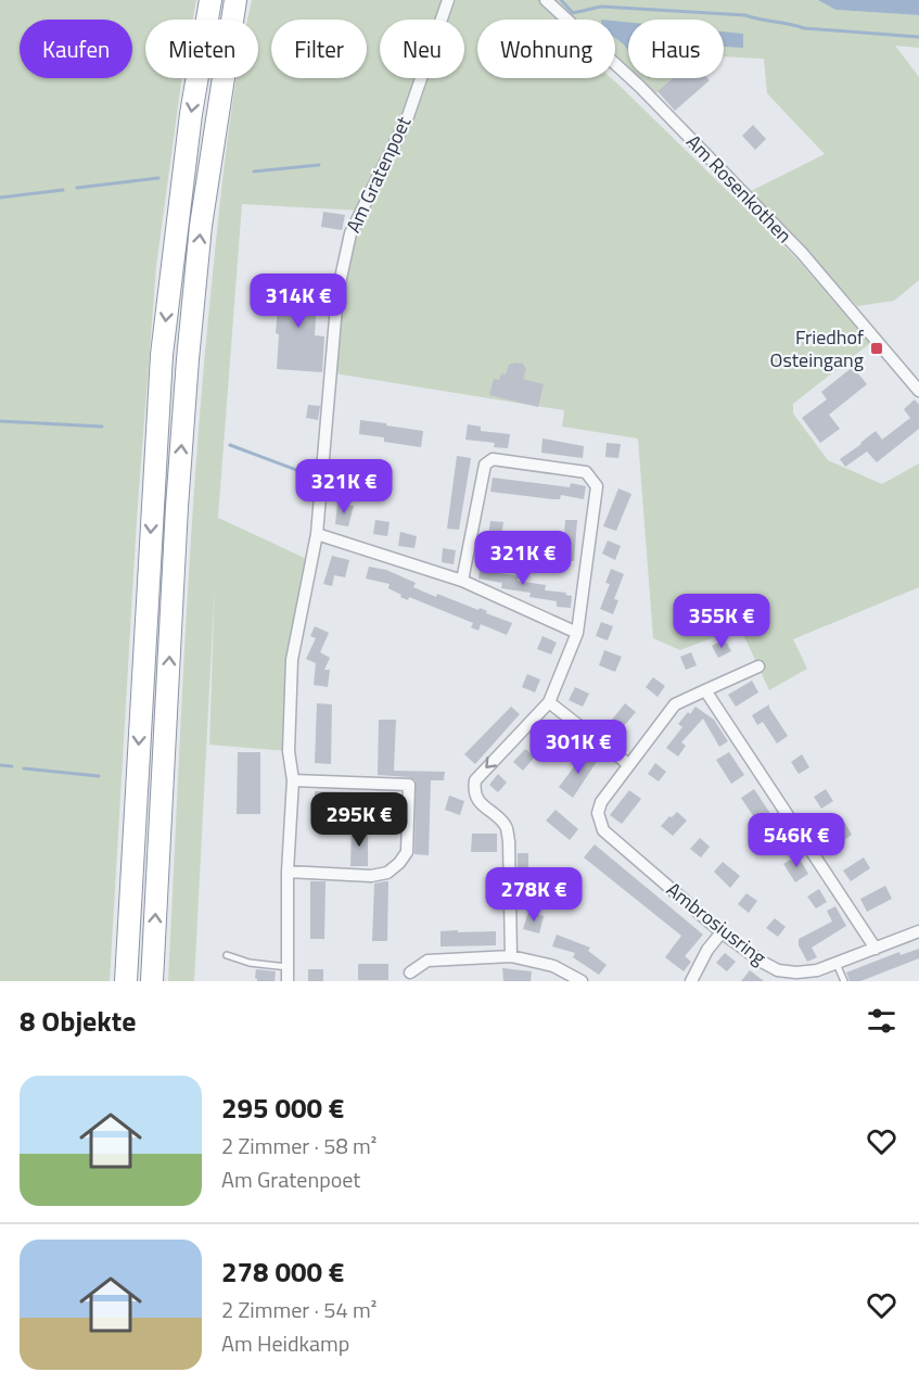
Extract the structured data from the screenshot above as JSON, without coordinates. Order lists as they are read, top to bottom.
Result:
{
  "streets": {
    "street": ["Am Gratenpoet", "Am Rosenkothen", "Ambrosiusring"]
  },
  "places": {
    "transit": ["Friedhof Osteingang"]
  },
  "page": {
    "chip": [
      "Kaufen",
      "Mieten",
      "Filter",
      "Neu",
      "Wohnung",
      "Haus"
    ],
    "price": [
      "314K €",
      "321K €",
      "321K €",
      "355K €",
      "301K €",
      "295K €",
      "546K €",
      "278K €"
    ],
    "heading": "8 Objekte",
    "list": [
      {
        "name": "295 000 €",
        "note": "2 Zimmer · 58 m² · Am Gratenpoet"
      },
      {
        "name": "278 000 €",
        "note": "2 Zimmer · 54 m² · Am Heidkamp"
      }
    ]
  }
}
